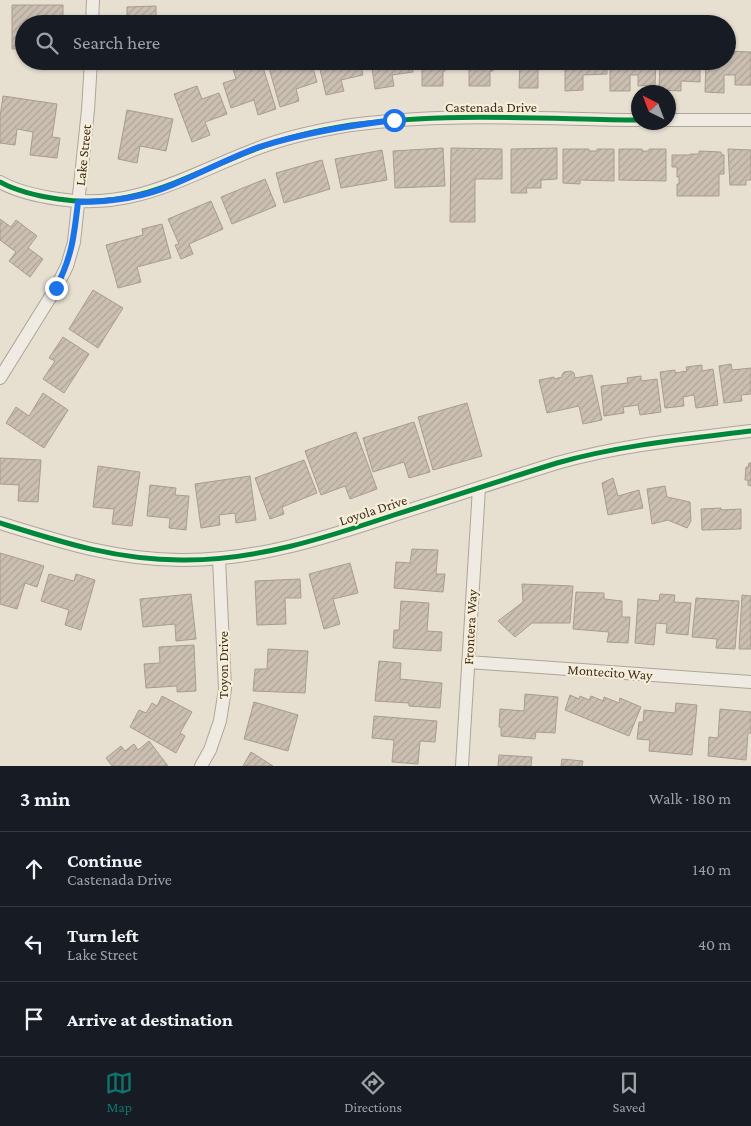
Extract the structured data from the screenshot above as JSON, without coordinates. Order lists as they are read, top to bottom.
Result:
{
  "streets": {
    "street": [
      "Castenada Drive",
      "Lake Street",
      "Loyola Drive",
      "Frontera Way",
      "Toyon Drive",
      "Montecito Way"
    ]
  },
  "crossings": [
    ["Castenada Drive", "Lake Street"],
    ["Loyola Drive", "Frontera Way"],
    ["Loyola Drive", "Toyon Drive"],
    ["Frontera Way", "Montecito Way"]
  ],
  "north": "top left",
  "page": {
    "search": "Search here",
    "heading": ["3 min", "Walk · 180 m"],
    "list": [
      ["Continue", "Castenada Drive", "140 m"],
      ["Turn left", "Lake Street", "40 m"],
      "Arrive at destination"
    ],
    "nav": ["Map", "Directions", "Saved"]
  }
}
